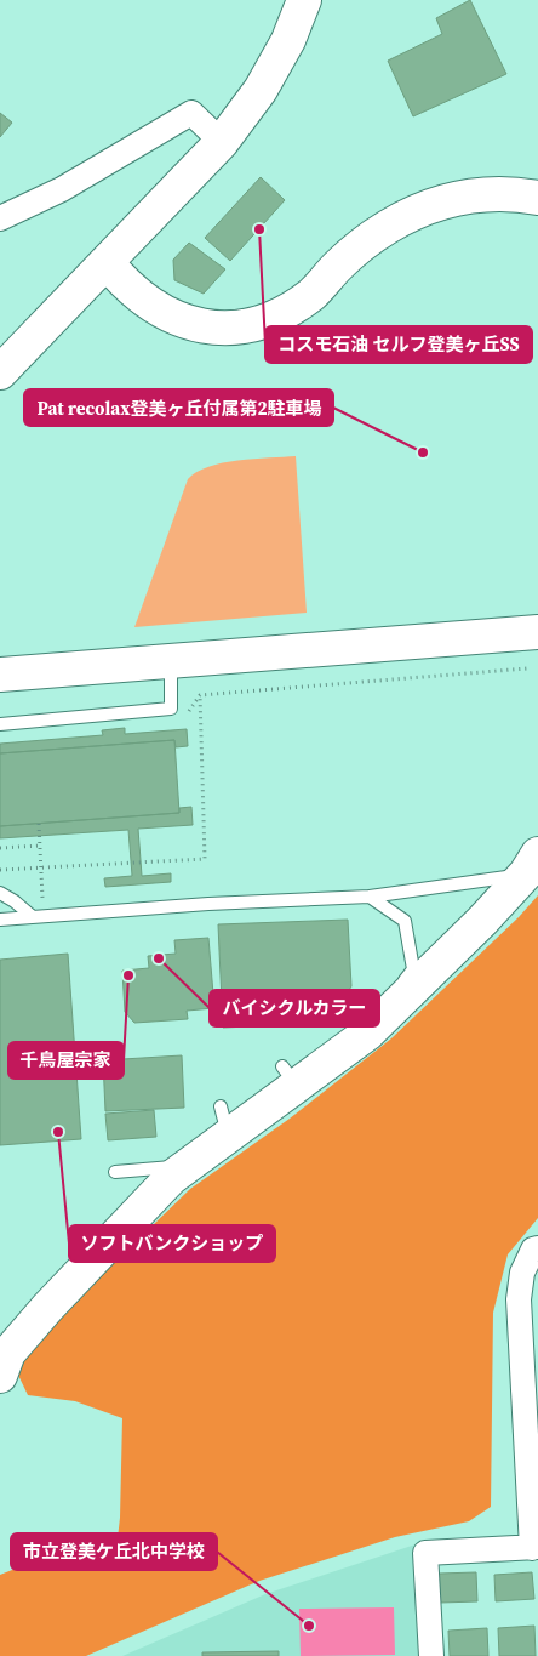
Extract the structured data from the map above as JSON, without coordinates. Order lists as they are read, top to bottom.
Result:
{
  "places": [
    "コスモ石油 セルフ登美ヶ丘SS",
    "Pat recolax登美ヶ丘付属第2駐車場",
    "バイシクルカラー",
    "千鳥屋宗家",
    "ソフトバンクショップ",
    "市立登美ケ丘北中学校"
  ]
}
